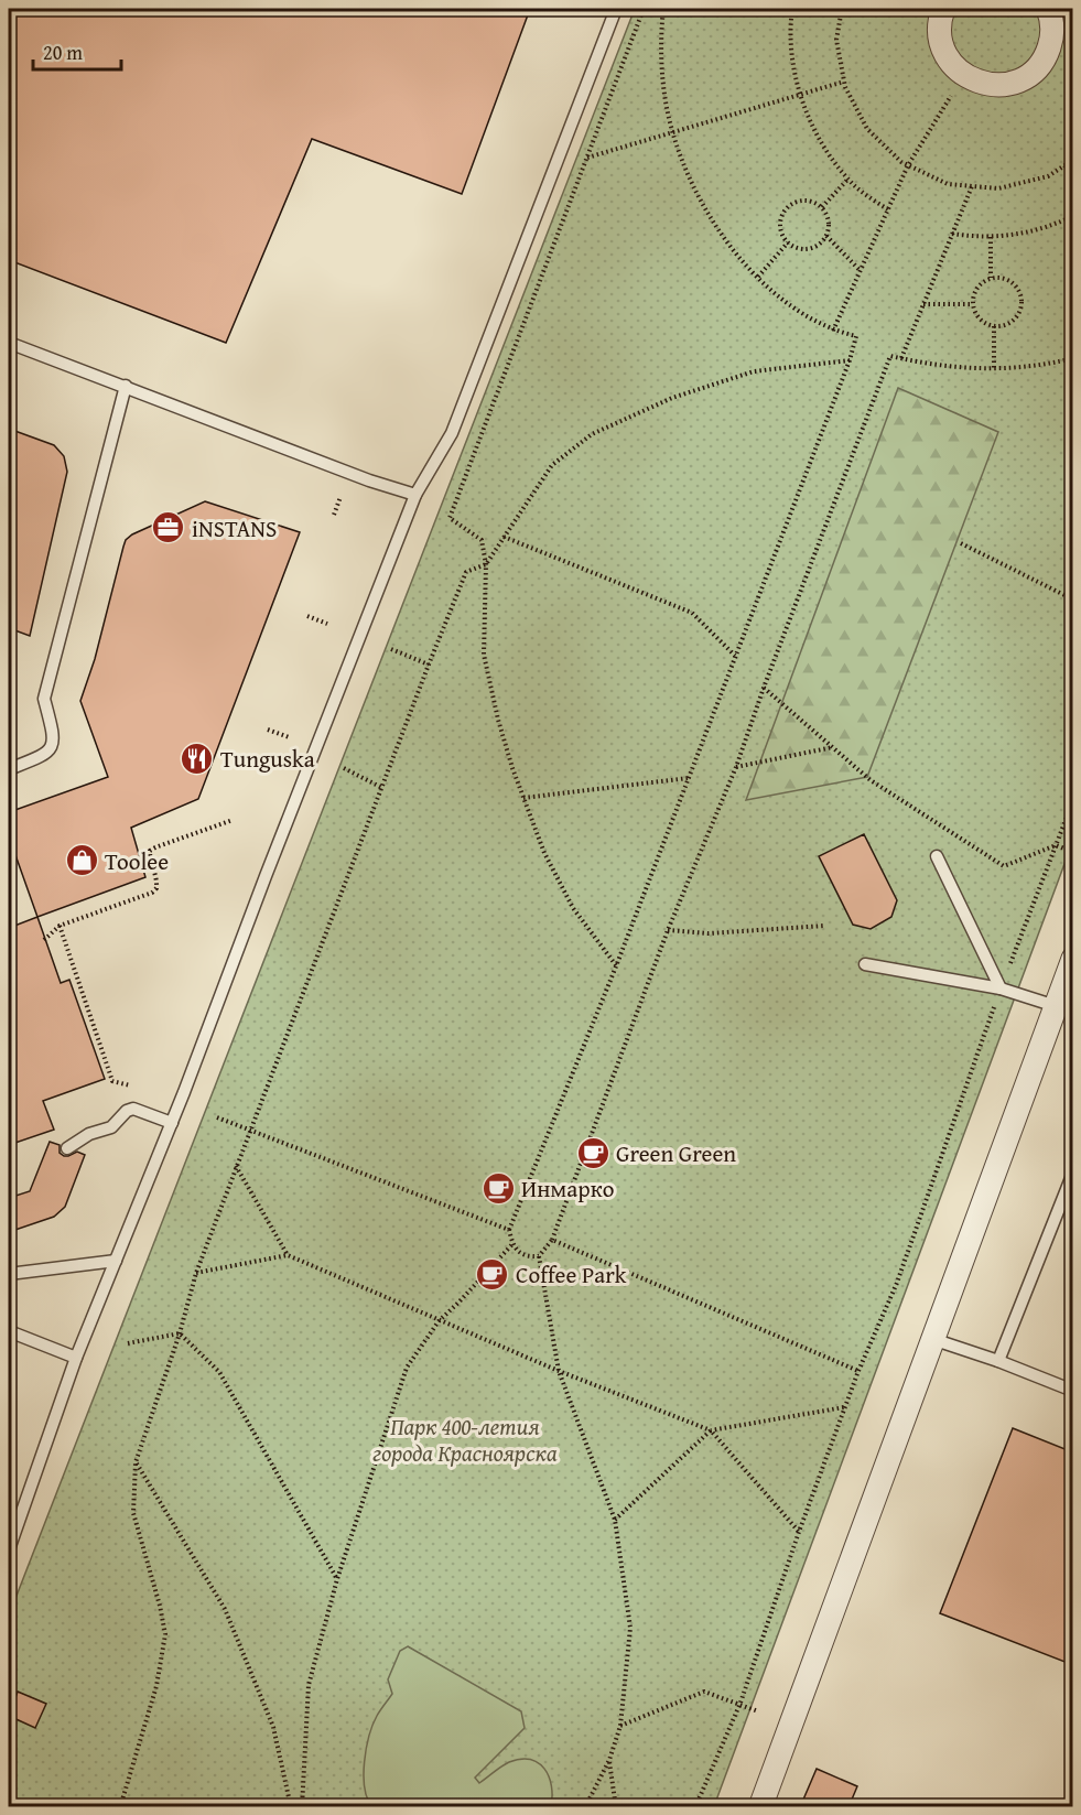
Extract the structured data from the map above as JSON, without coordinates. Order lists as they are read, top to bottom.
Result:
{
  "parks": ["Парк 400-летия города Красноярска"],
  "places": {
    "office": ["iNSTANS"],
    "restaurant": ["Tunguska"],
    "shop": ["Toolee"],
    "cafe": ["Green Green", "Инмарко", "Coffee Park"]
  },
  "scale_bar": "20 m"
}
